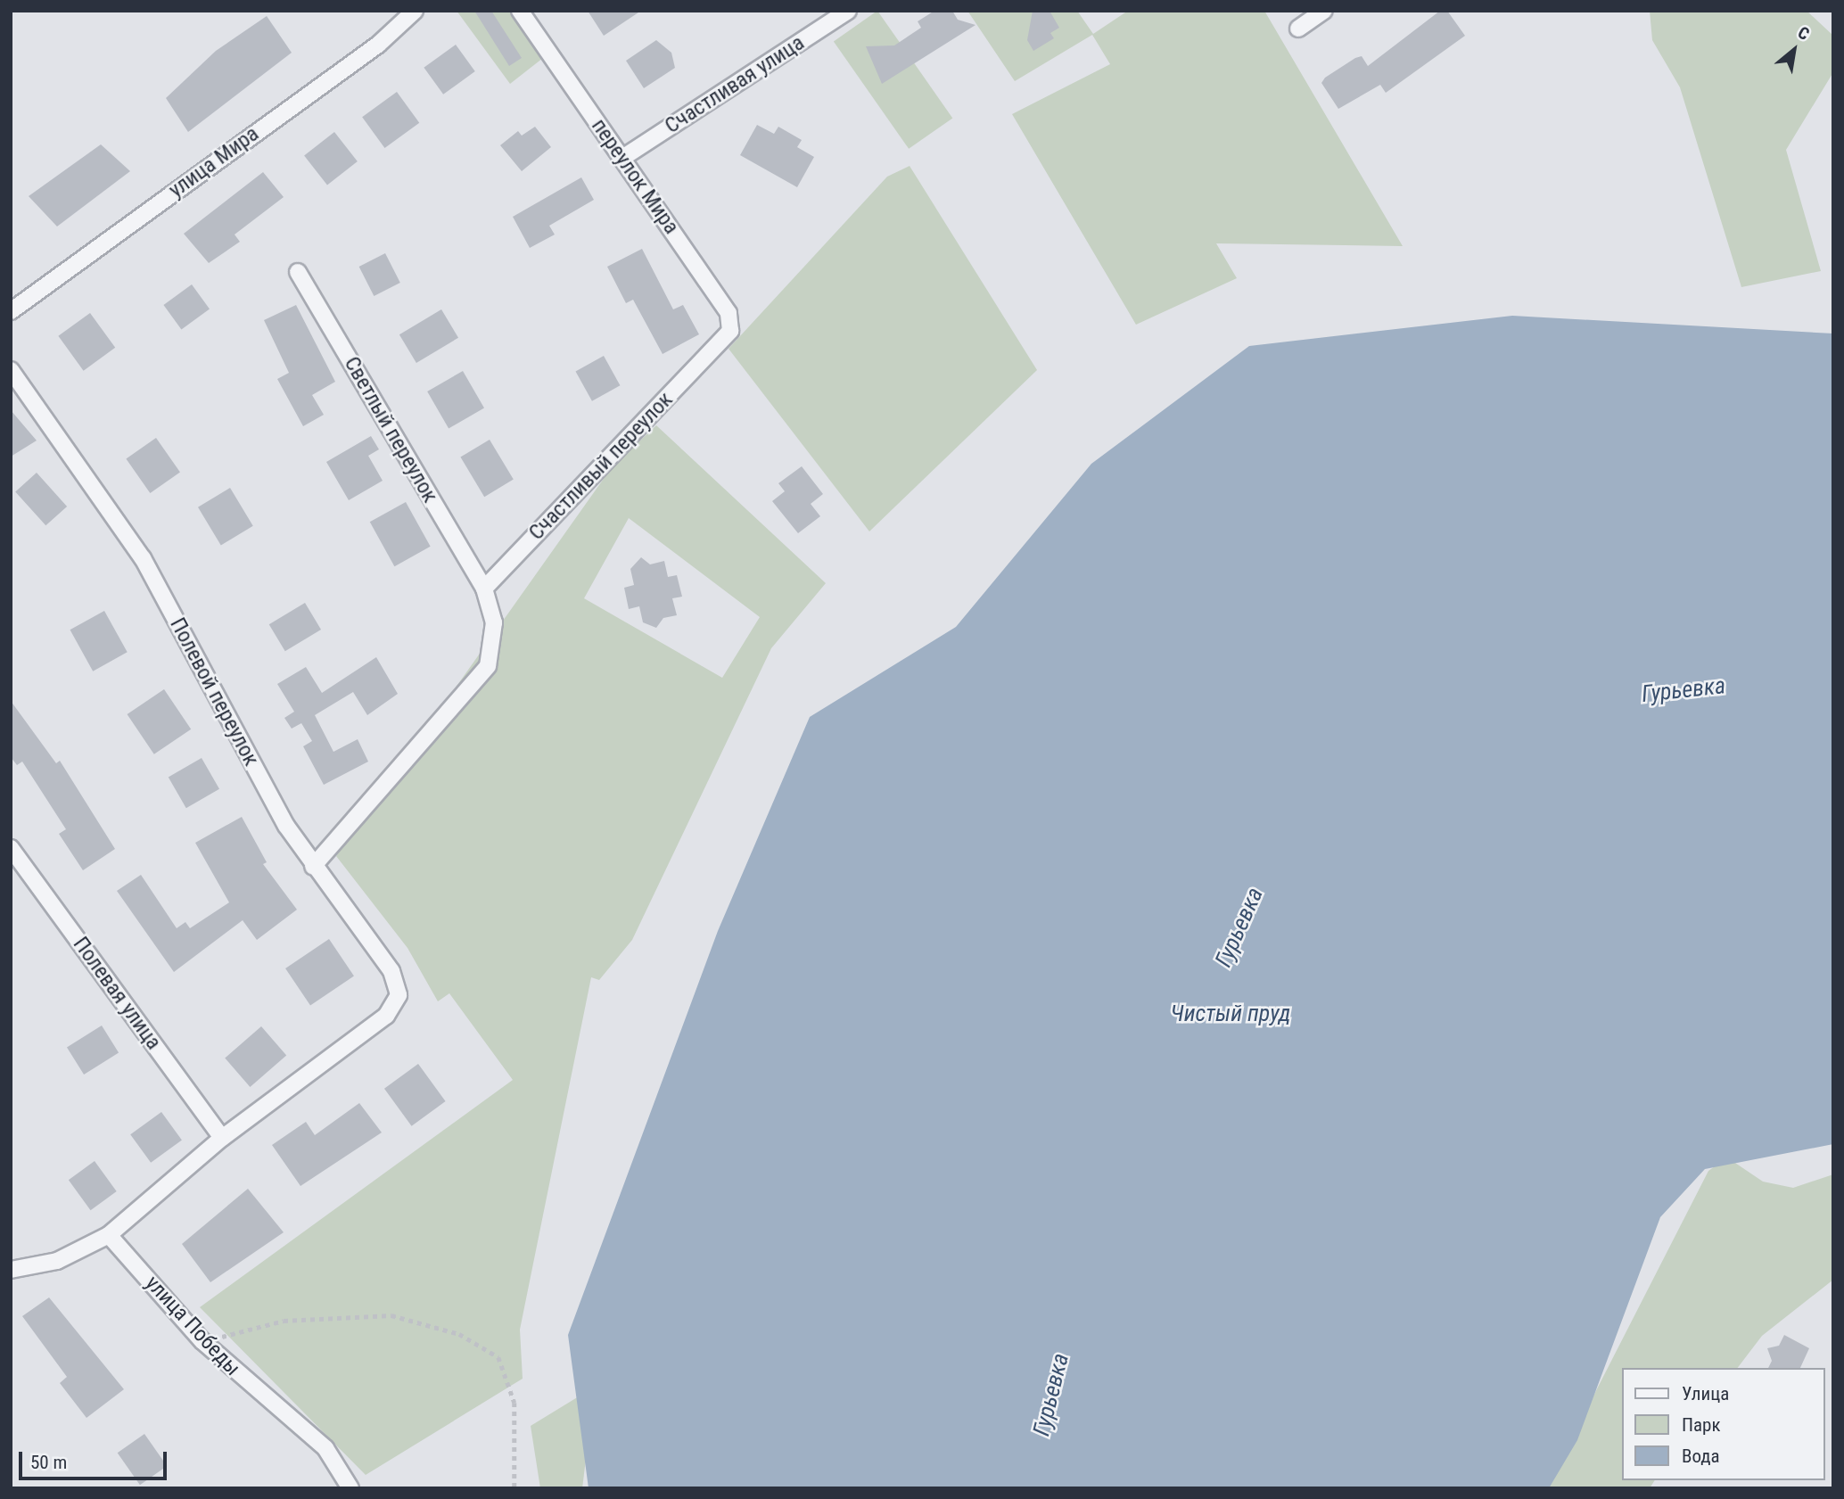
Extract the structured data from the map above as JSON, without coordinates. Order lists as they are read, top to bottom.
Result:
{
  "streets": {
    "street": [
      "Счастливая улица",
      "улица Мира",
      "переулок Мира",
      "Светлый переулок",
      "Счастливый переулок",
      "Полевой переулок",
      "Полевая улица",
      "улица Победы"
    ]
  },
  "crossings": [
    ["Счастливая улица", "переулок Мира"],
    ["переулок Мира", "Счастливый переулок"],
    ["Светлый переулок", "Счастливый переулок"],
    ["Светлый переулок", "Полевой переулок"],
    ["Полевой переулок", "Полевая улица"]
  ],
  "water": ["Гурьевка", "Чистый пруд"],
  "legend": ["Улица", "Парк", "Вода"],
  "scale_bar": "50 m",
  "north": "top right"
}
